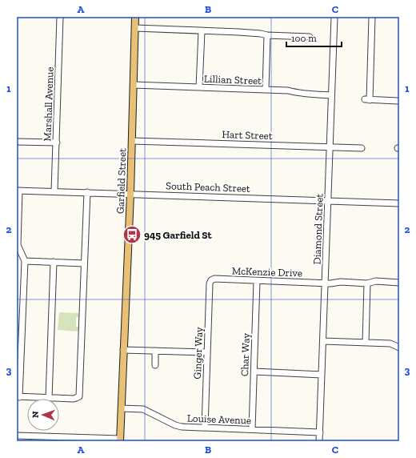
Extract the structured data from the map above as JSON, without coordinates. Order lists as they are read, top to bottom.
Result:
{
  "streets": {
    "main road": ["Garfield Street"],
    "street": [
      "Lillian Street",
      "Marshall Avenue",
      "Hart Street",
      "South Peach Street",
      "Diamond Street",
      "McKenzie Drive",
      "Ginger Way",
      "Char Way",
      "Louise Avenue"
    ]
  },
  "crossings": [
    ["Lillian Street", "Garfield Street"],
    ["Lillian Street", "Diamond Street"],
    ["Marshall Avenue", "South Peach Street"],
    ["Hart Street", "Garfield Street"],
    ["Hart Street", "Diamond Street"],
    ["Garfield Street", "South Peach Street"],
    ["Garfield Street", "Louise Avenue"],
    ["South Peach Street", "Diamond Street"],
    ["Diamond Street", "McKenzie Drive"],
    ["Diamond Street", "Louise Avenue"],
    ["McKenzie Drive", "Ginger Way"],
    ["McKenzie Drive", "Char Way"],
    ["Ginger Way", "Louise Avenue"],
    ["Char Way", "Louise Avenue"]
  ],
  "places": {
    "bus stop": ["945 Garfield St"]
  },
  "scale_bar": "100 m",
  "north": "left",
  "grid": {
    "columns": ["A", "B", "C"],
    "rows": ["1", "2", "3"]
  }
}
